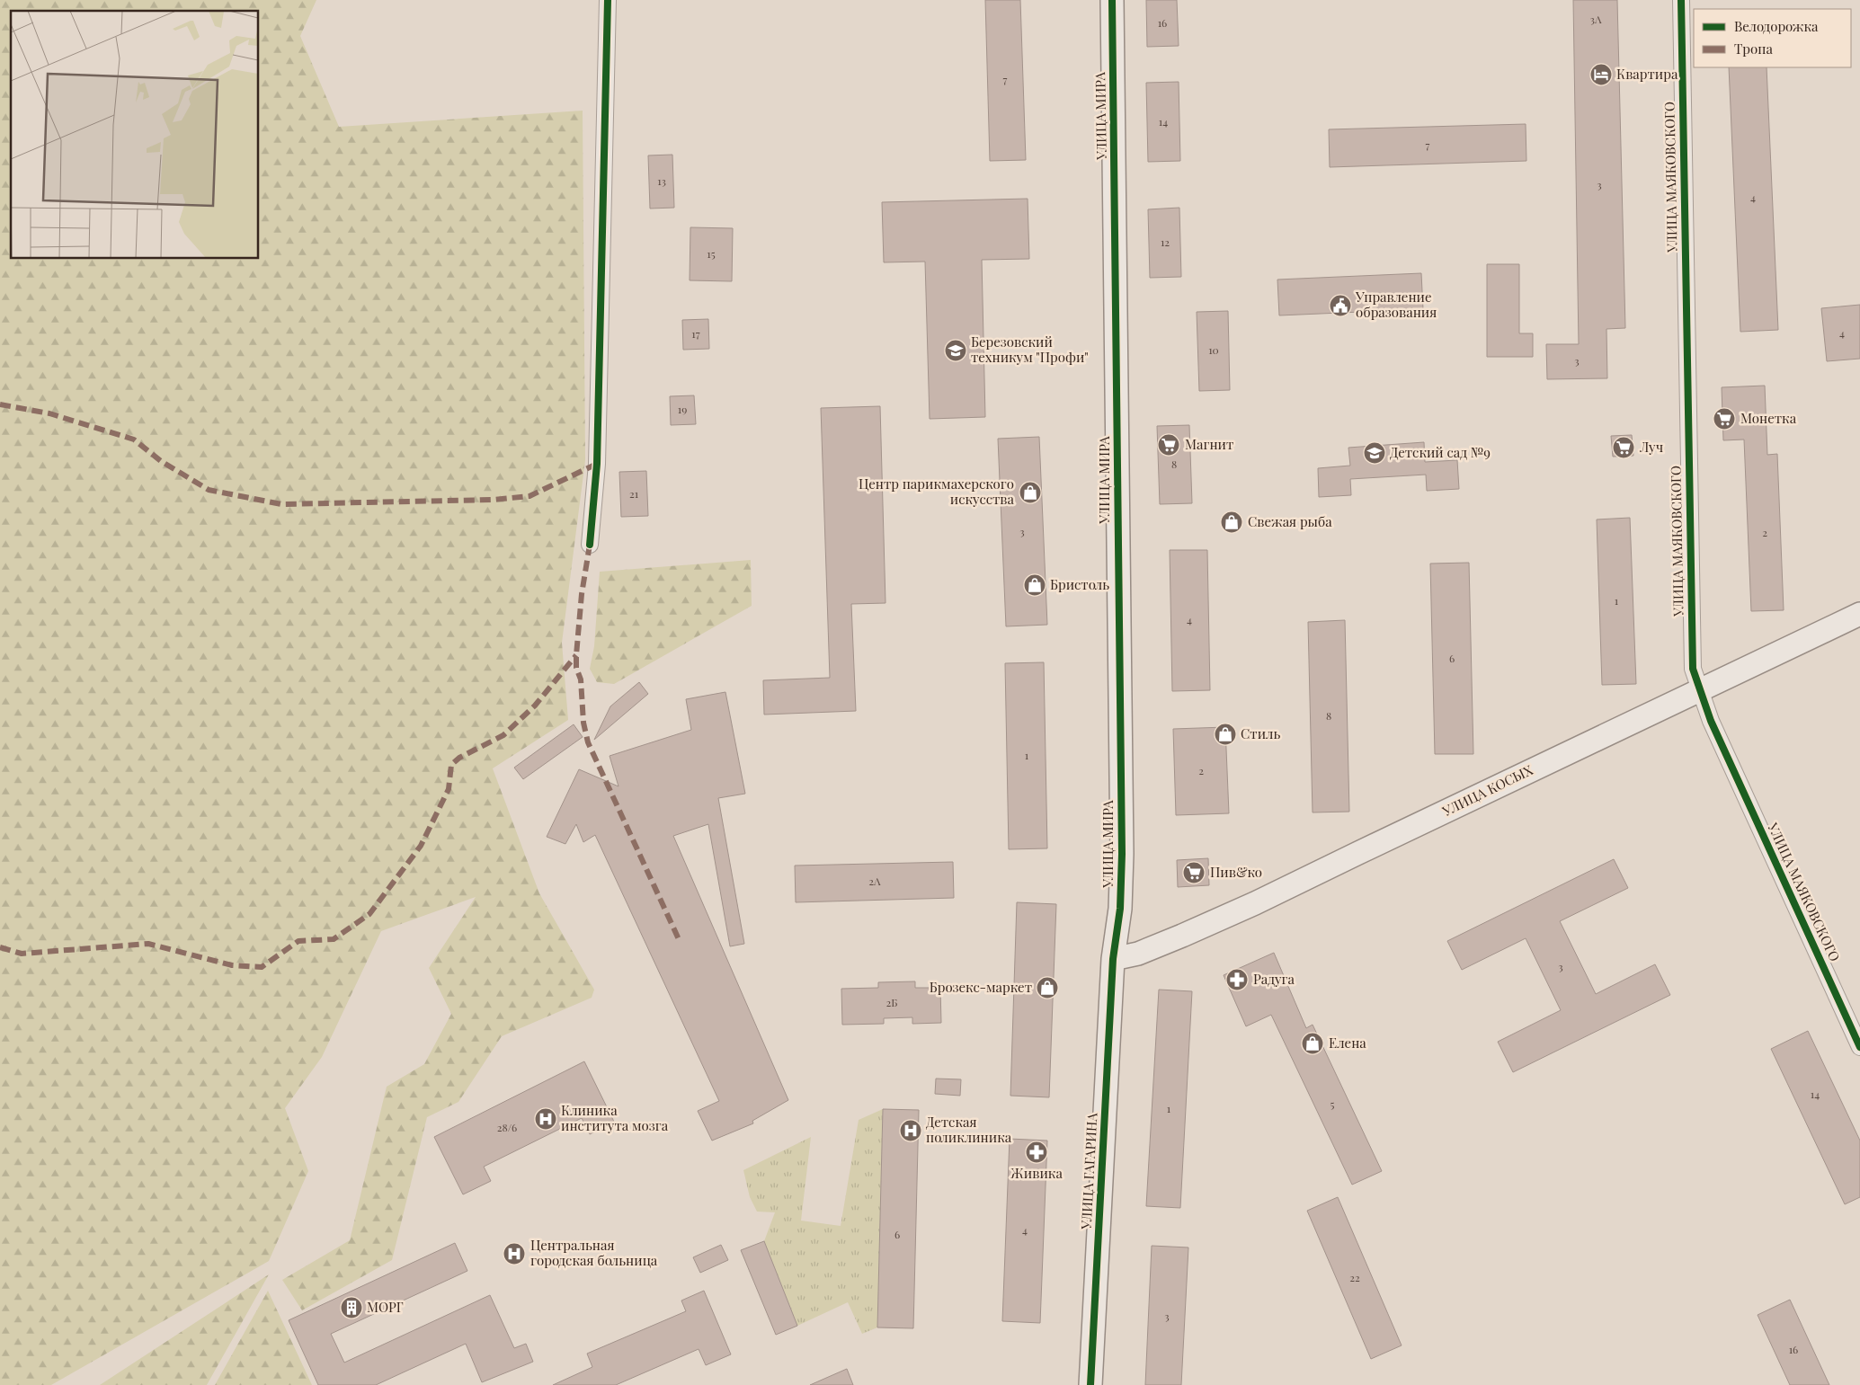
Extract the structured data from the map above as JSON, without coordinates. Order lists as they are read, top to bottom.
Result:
{
  "streets": {
    "street": [
      "УЛИЦА МИРА",
      "УЛИЦА МАЯКОВСКОГО",
      "УЛИЦА КОСЫХ",
      "УЛИЦА ГАГАРИНА"
    ]
  },
  "crossings": [
    ["УЛИЦА МИРА", "УЛИЦА КОСЫХ"],
    ["УЛИЦА МИРА", "УЛИЦА ГАГАРИНА"],
    ["УЛИЦА МАЯКОВСКОГО", "УЛИЦА КОСЫХ"],
    ["УЛИЦА КОСЫХ", "УЛИЦА ГАГАРИНА"]
  ],
  "places": {
    "hotel": ["Квартира"],
    "public building": ["Управление образования"],
    "school or university": ["Березовский техникум \"Профи\"", "Детский сад №9"],
    "supermarket": [
      "Монетка",
      "Магнит",
      "Луч",
      "Пив&ко"
    ],
    "shop": [
      "Центр парикмахерского искусства",
      "Свежая рыба",
      "Бристоль",
      "Стиль",
      "Брозекс-маркет",
      "Елена"
    ],
    "pharmacy": ["Радуга", "Живика"],
    "hospital": ["Клиника института мозга", "Детская поликлиника", "Центральная городская больница"],
    "building": ["МОРГ"]
  },
  "house_numbers": [
    "3А",
    "16",
    "7",
    "14",
    "7",
    "13",
    "3",
    "4",
    "12",
    "15",
    "4",
    "17",
    "10",
    "3",
    "19",
    "8",
    "21",
    "3",
    "2",
    "1",
    "4",
    "6",
    "8",
    "1",
    "2",
    "2А",
    "3",
    "2Б",
    "14",
    "5",
    "1",
    "28/6",
    "4",
    "6",
    "22",
    "3",
    "16"
  ],
  "legend": ["Велодорожка", "Тропа"]
}
